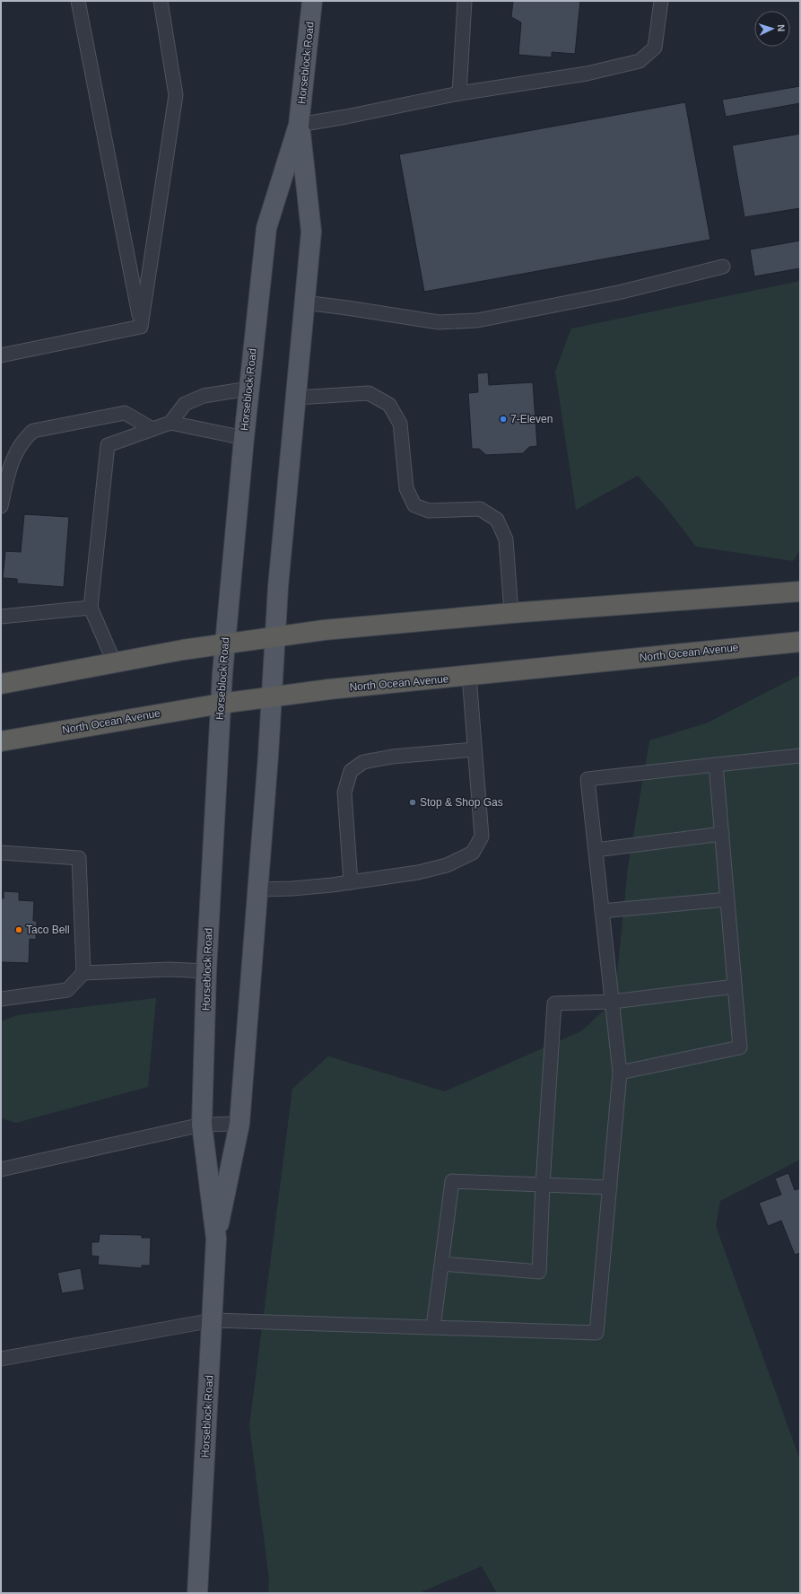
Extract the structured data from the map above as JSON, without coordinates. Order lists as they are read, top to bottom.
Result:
{
  "streets": {
    "highway": ["North Ocean Avenue"],
    "main road": ["Horseblock Road"]
  },
  "crossings": [
    ["Horseblock Road", "North Ocean Avenue"]
  ],
  "places": ["7-Eleven", "Stop & Shop Gas", "Taco Bell"],
  "north": "right"
}
